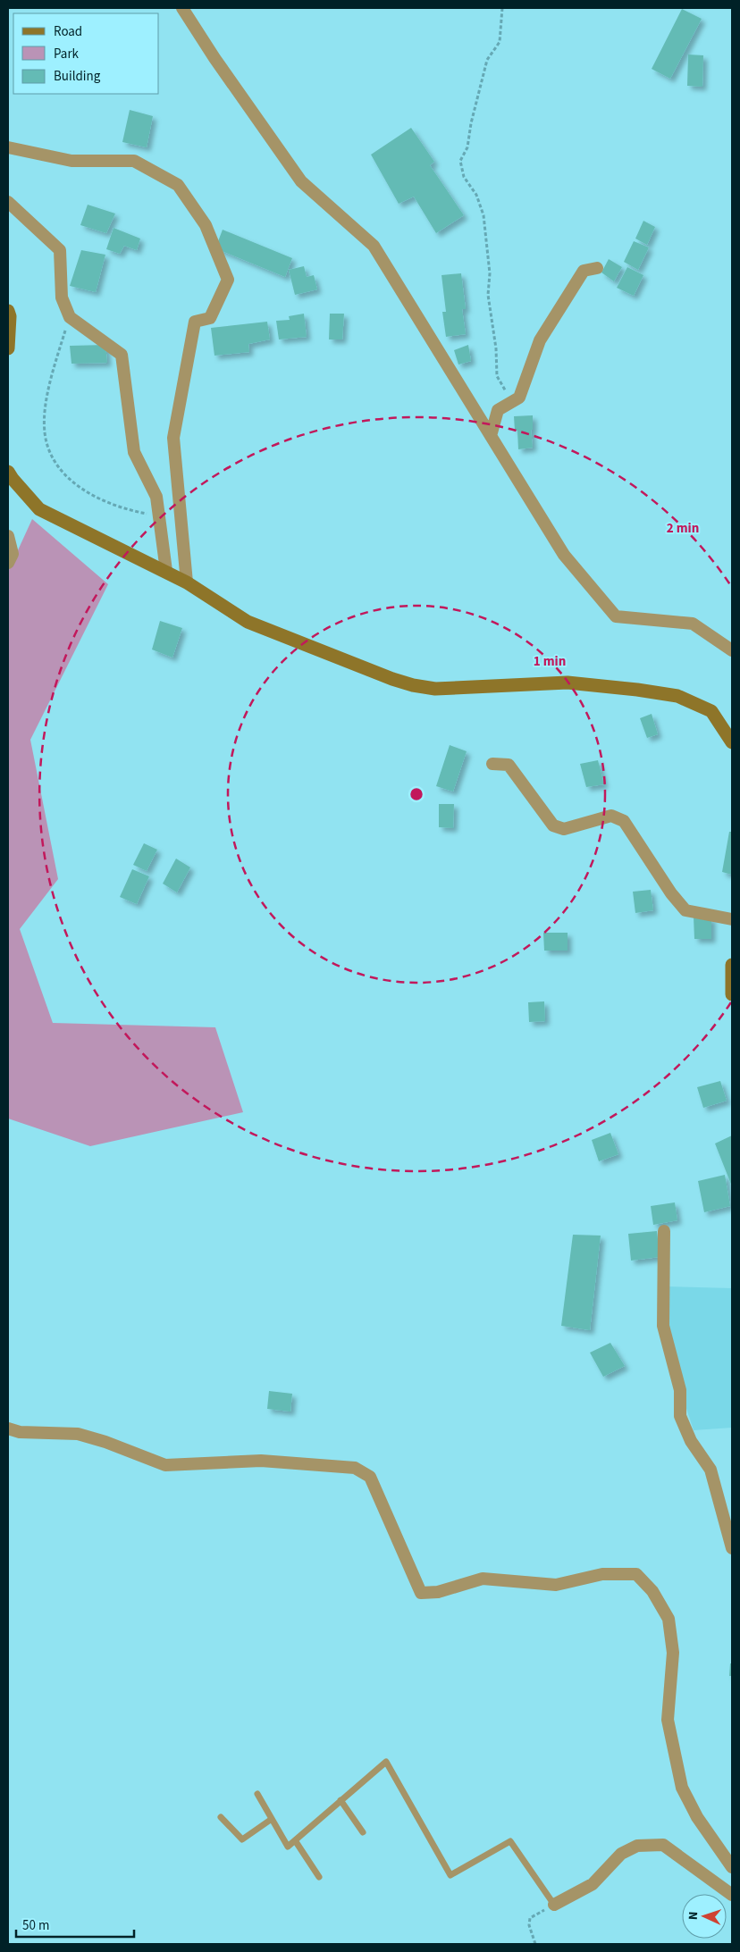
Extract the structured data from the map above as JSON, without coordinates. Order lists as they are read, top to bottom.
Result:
{
  "legend": ["Road", "Park", "Building"],
  "scale_bar": "50 m",
  "north": "left",
  "rings": ["2 min", "1 min"]
}
